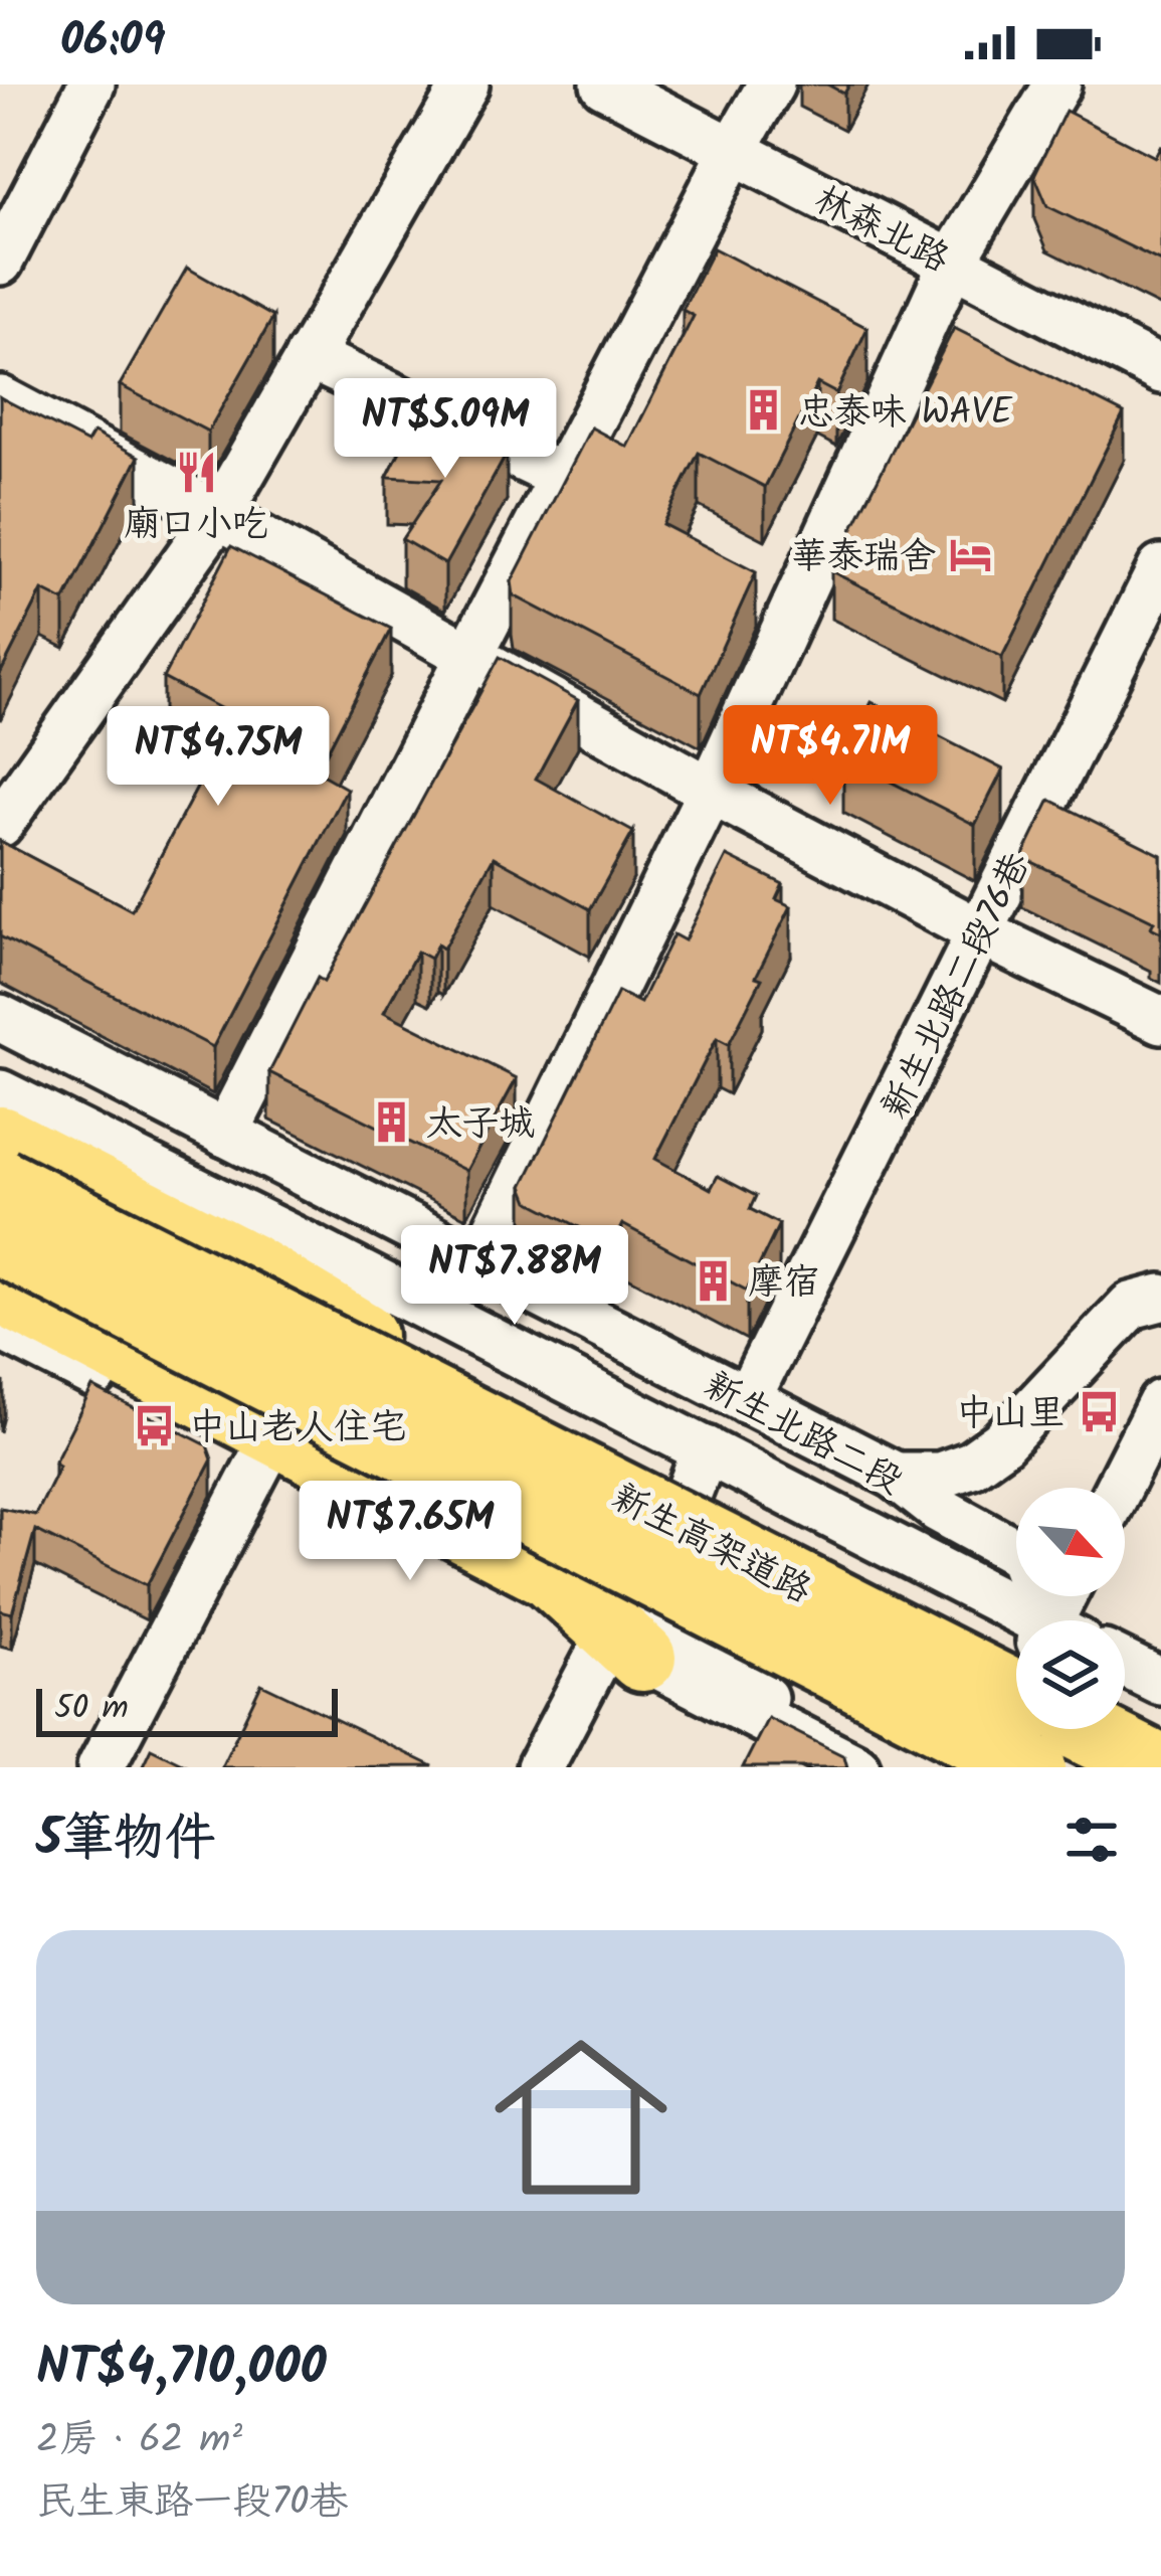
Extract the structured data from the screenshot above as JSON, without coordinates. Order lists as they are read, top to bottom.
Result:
{
  "streets": {
    "highway": ["新生高架道路"],
    "street": ["林森北路", "新生北路二段76巷", "新生北路二段"]
  },
  "crossings": [
    ["新生北路二段76巷", "新生北路二段"]
  ],
  "places": {
    "building": ["忠泰味 WAVE", "太子城", "摩宿"],
    "restaurant": ["廟口小吃"],
    "hotel": ["華泰瑞舍"],
    "bus stop": ["中山里", "中山老人住宅"]
  },
  "scale_bar": "50 m",
  "north": "bottom right",
  "page": {
    "status": "06:09",
    "price": [
      "NT$5.09M",
      "NT$4.71M",
      "NT$4.75M",
      "NT$7.88M",
      "NT$7.65M"
    ],
    "scale": "50 m",
    "heading": "5筆物件",
    "list": [
      {
        "name": "NT$4,710,000",
        "note": "2房 · 62 m² · 民生東路一段70巷"
      }
    ]
  }
}
